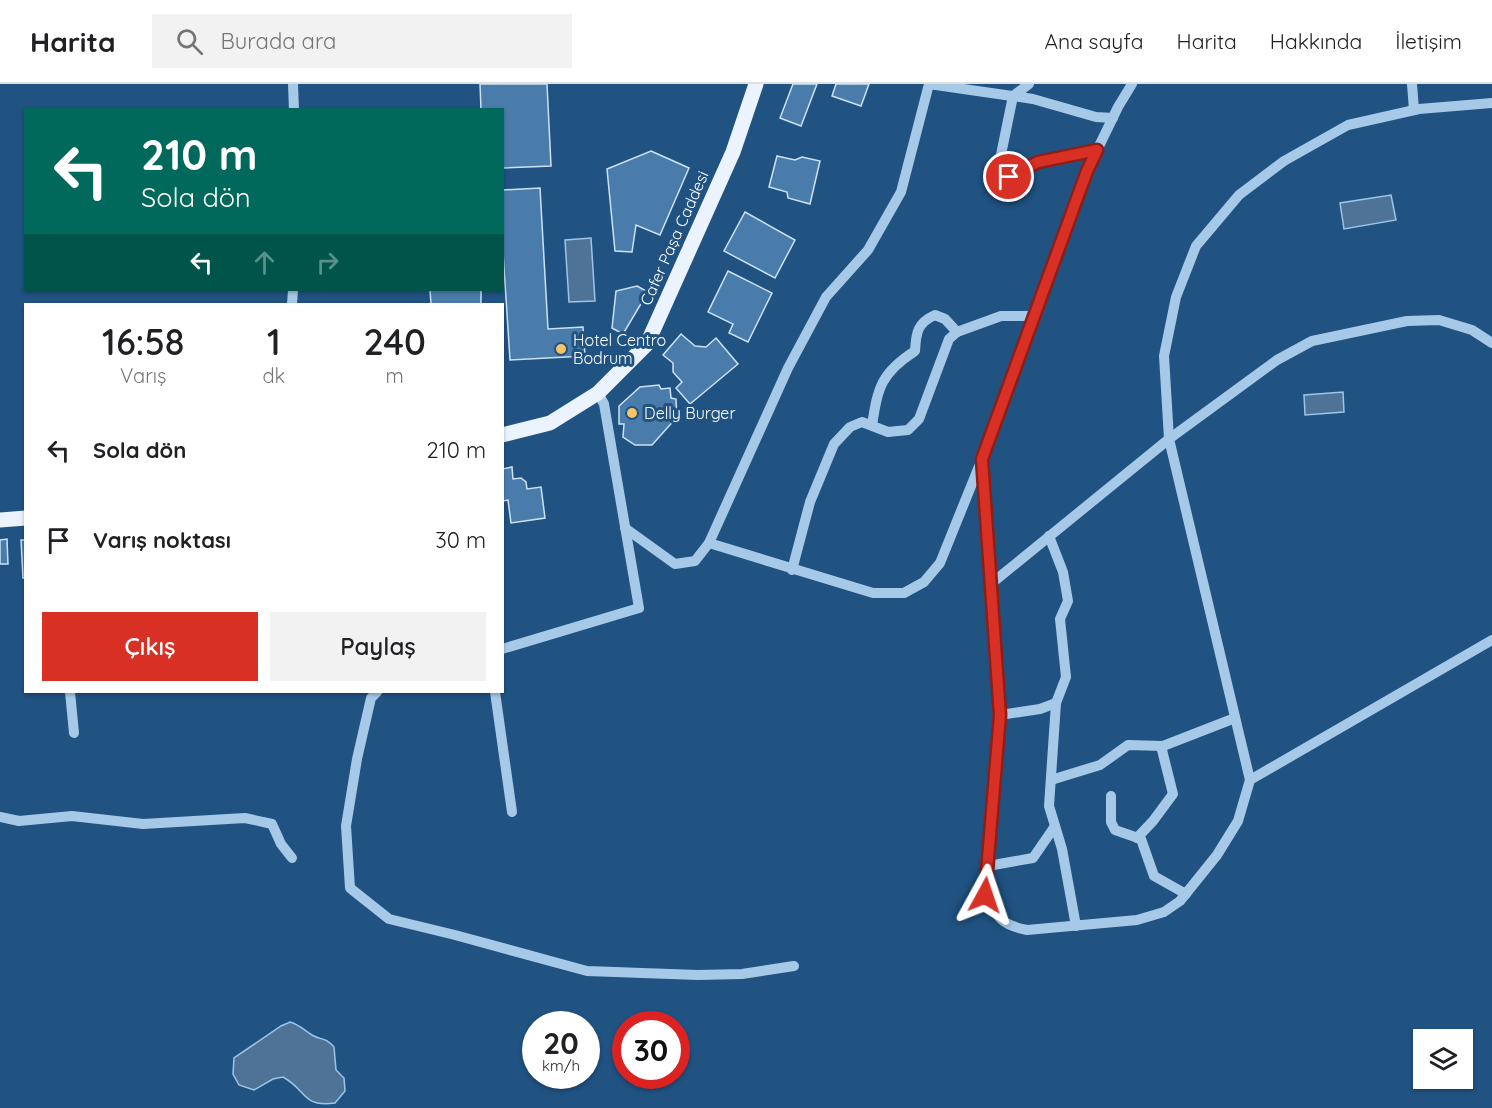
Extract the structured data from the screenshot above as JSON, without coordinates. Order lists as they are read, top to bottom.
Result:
{
  "streets": {
    "main road": ["Cafer Paşa Caddesi"]
  },
  "places": ["Hotel Centro Bodrum", "Delly Burger"],
  "page": {
    "header": "Harita",
    "search": "Burada ara",
    "nav": [
      "Ana sayfa",
      "Harita",
      "Hakkında",
      "İletişim"
    ],
    "turn": ["210 m", "Sola dön"],
    "eta": [
      "16:58",
      "Varış",
      "1",
      "dk",
      "240",
      "m"
    ],
    "list": [
      {
        "name": "Sola dön",
        "value": "210 m"
      },
      {
        "name": "Varış noktası",
        "value": "30 m"
      }
    ],
    "buttons": ["Çıkış", "Paylaş"],
    "speed": "20 km/h",
    "limit": "30"
  }
}
